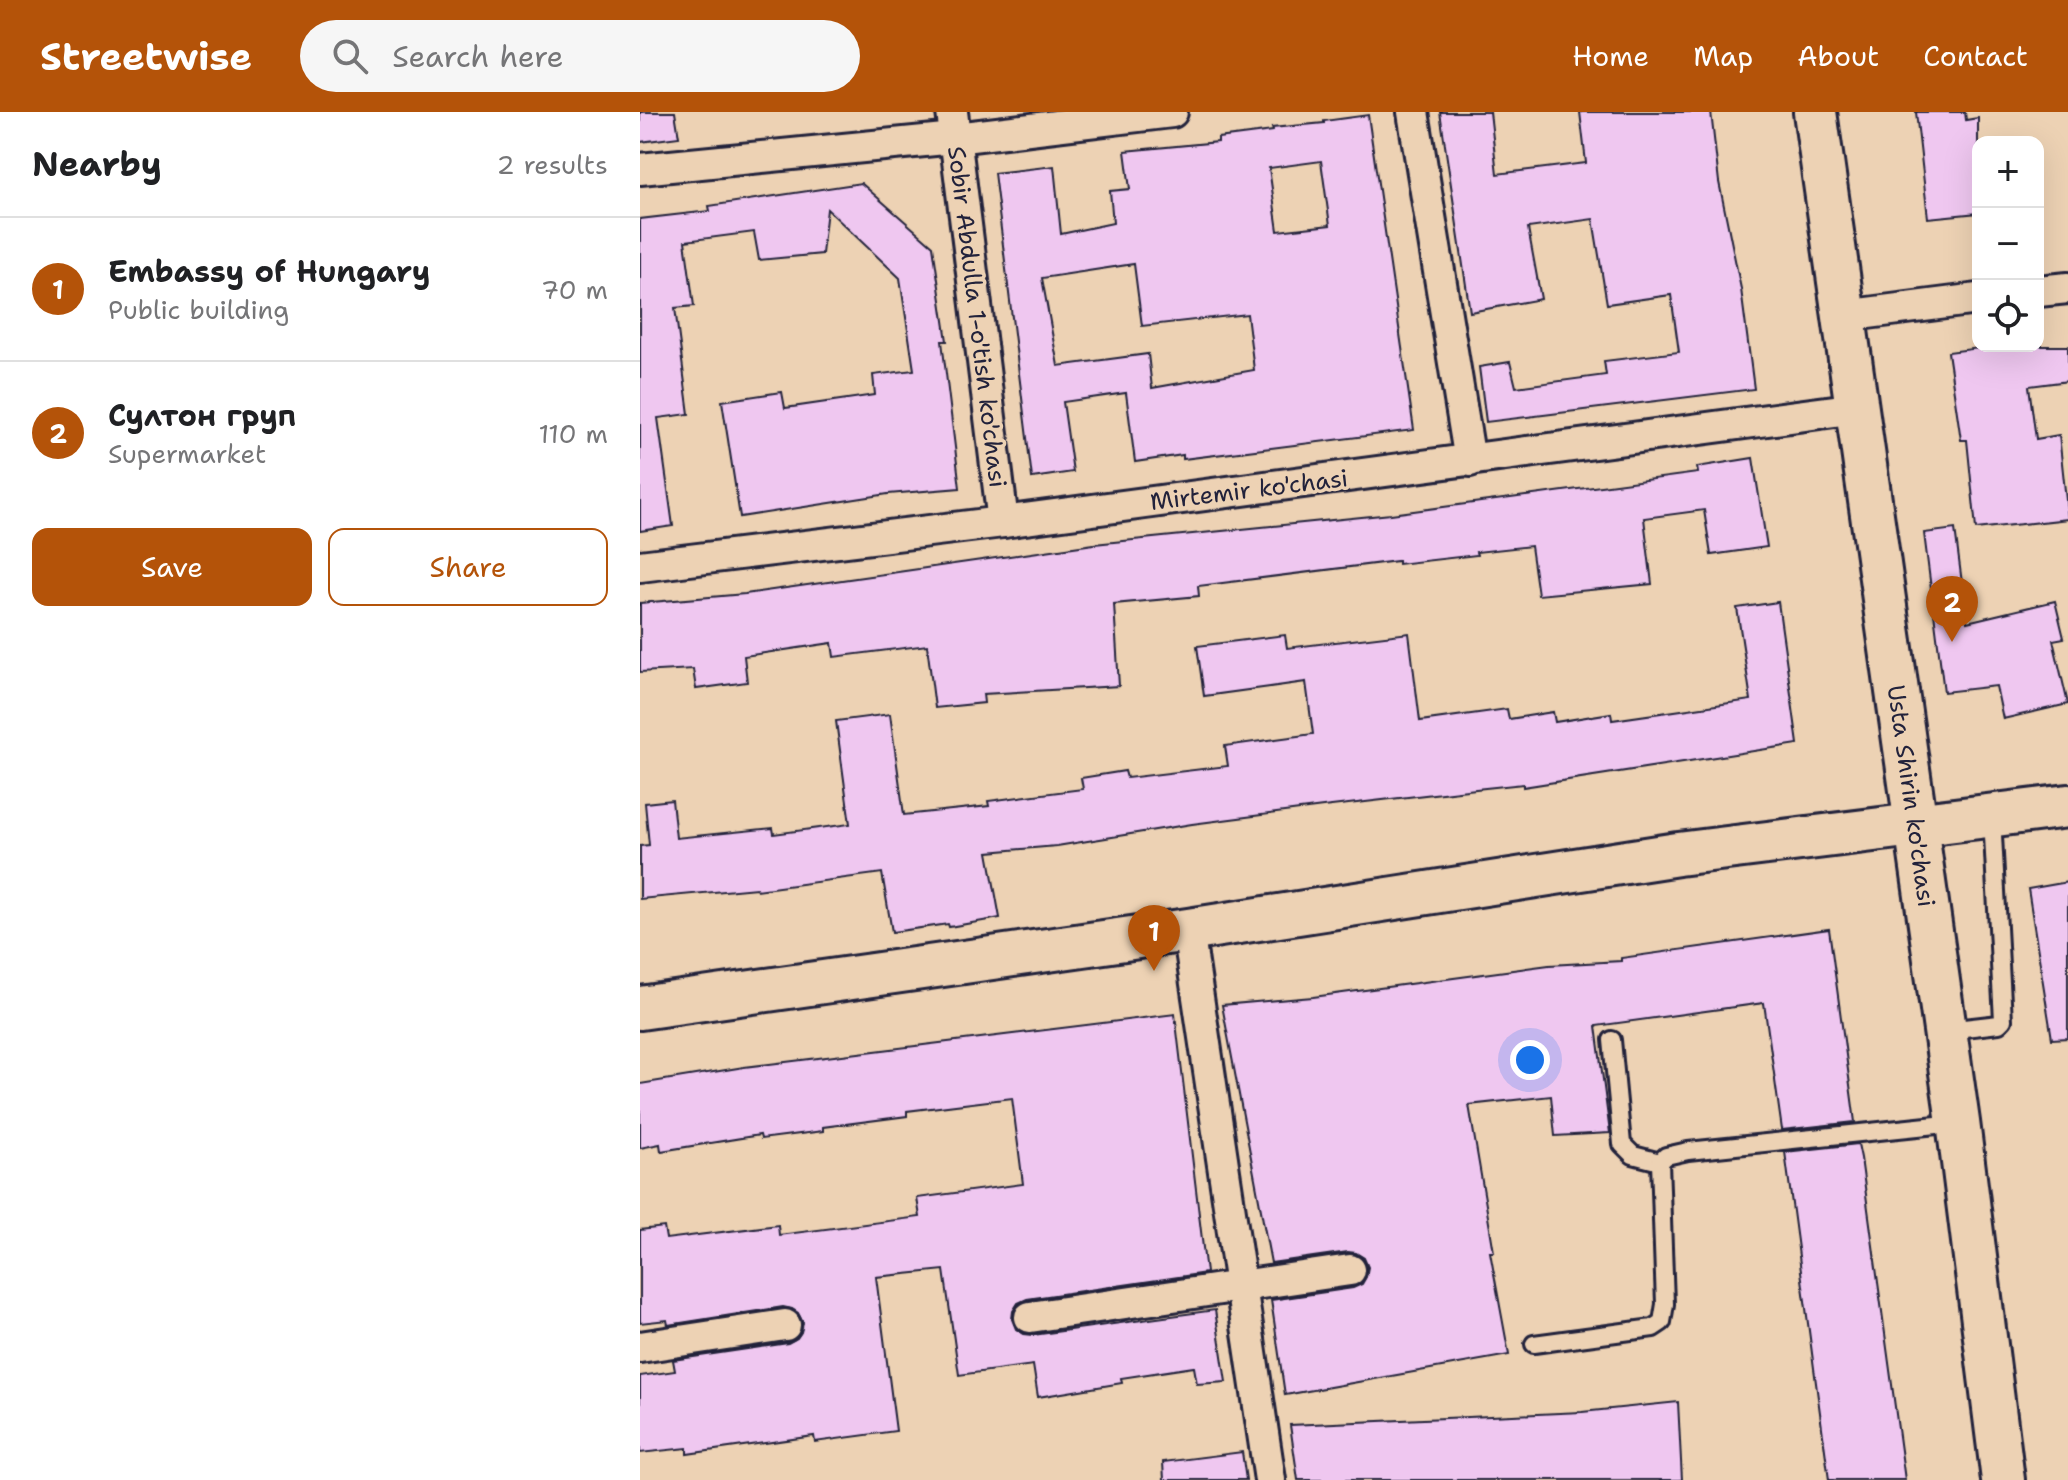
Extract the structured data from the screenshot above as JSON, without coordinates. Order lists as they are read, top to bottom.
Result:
{
  "streets": {
    "street": ["Sobir Abdulla 1-o'tish ko'chasi", "Mirtemir ko'chasi", "Usta Shirin ko'chasi"]
  },
  "crossings": [
    ["Sobir Abdulla 1-o'tish ko'chasi", "Mirtemir ko'chasi"],
    ["Mirtemir ko'chasi", "Usta Shirin ko'chasi"]
  ],
  "page": {
    "header": "Streetwise",
    "search": "Search here",
    "nav": [
      "Home",
      "Map",
      "About",
      "Contact"
    ],
    "heading": ["Nearby", "2 results"],
    "map_buttons": ["+", "−"],
    "list": [
      {
        "mark": "1",
        "name": "Embassy of Hungary",
        "note": "Public building",
        "value": "70 m"
      },
      {
        "mark": "2",
        "name": "Султон груп",
        "note": "Supermarket",
        "value": "110 m"
      }
    ],
    "buttons": ["Save", "Share"],
    "pins": ["2", "1"]
  }
}
